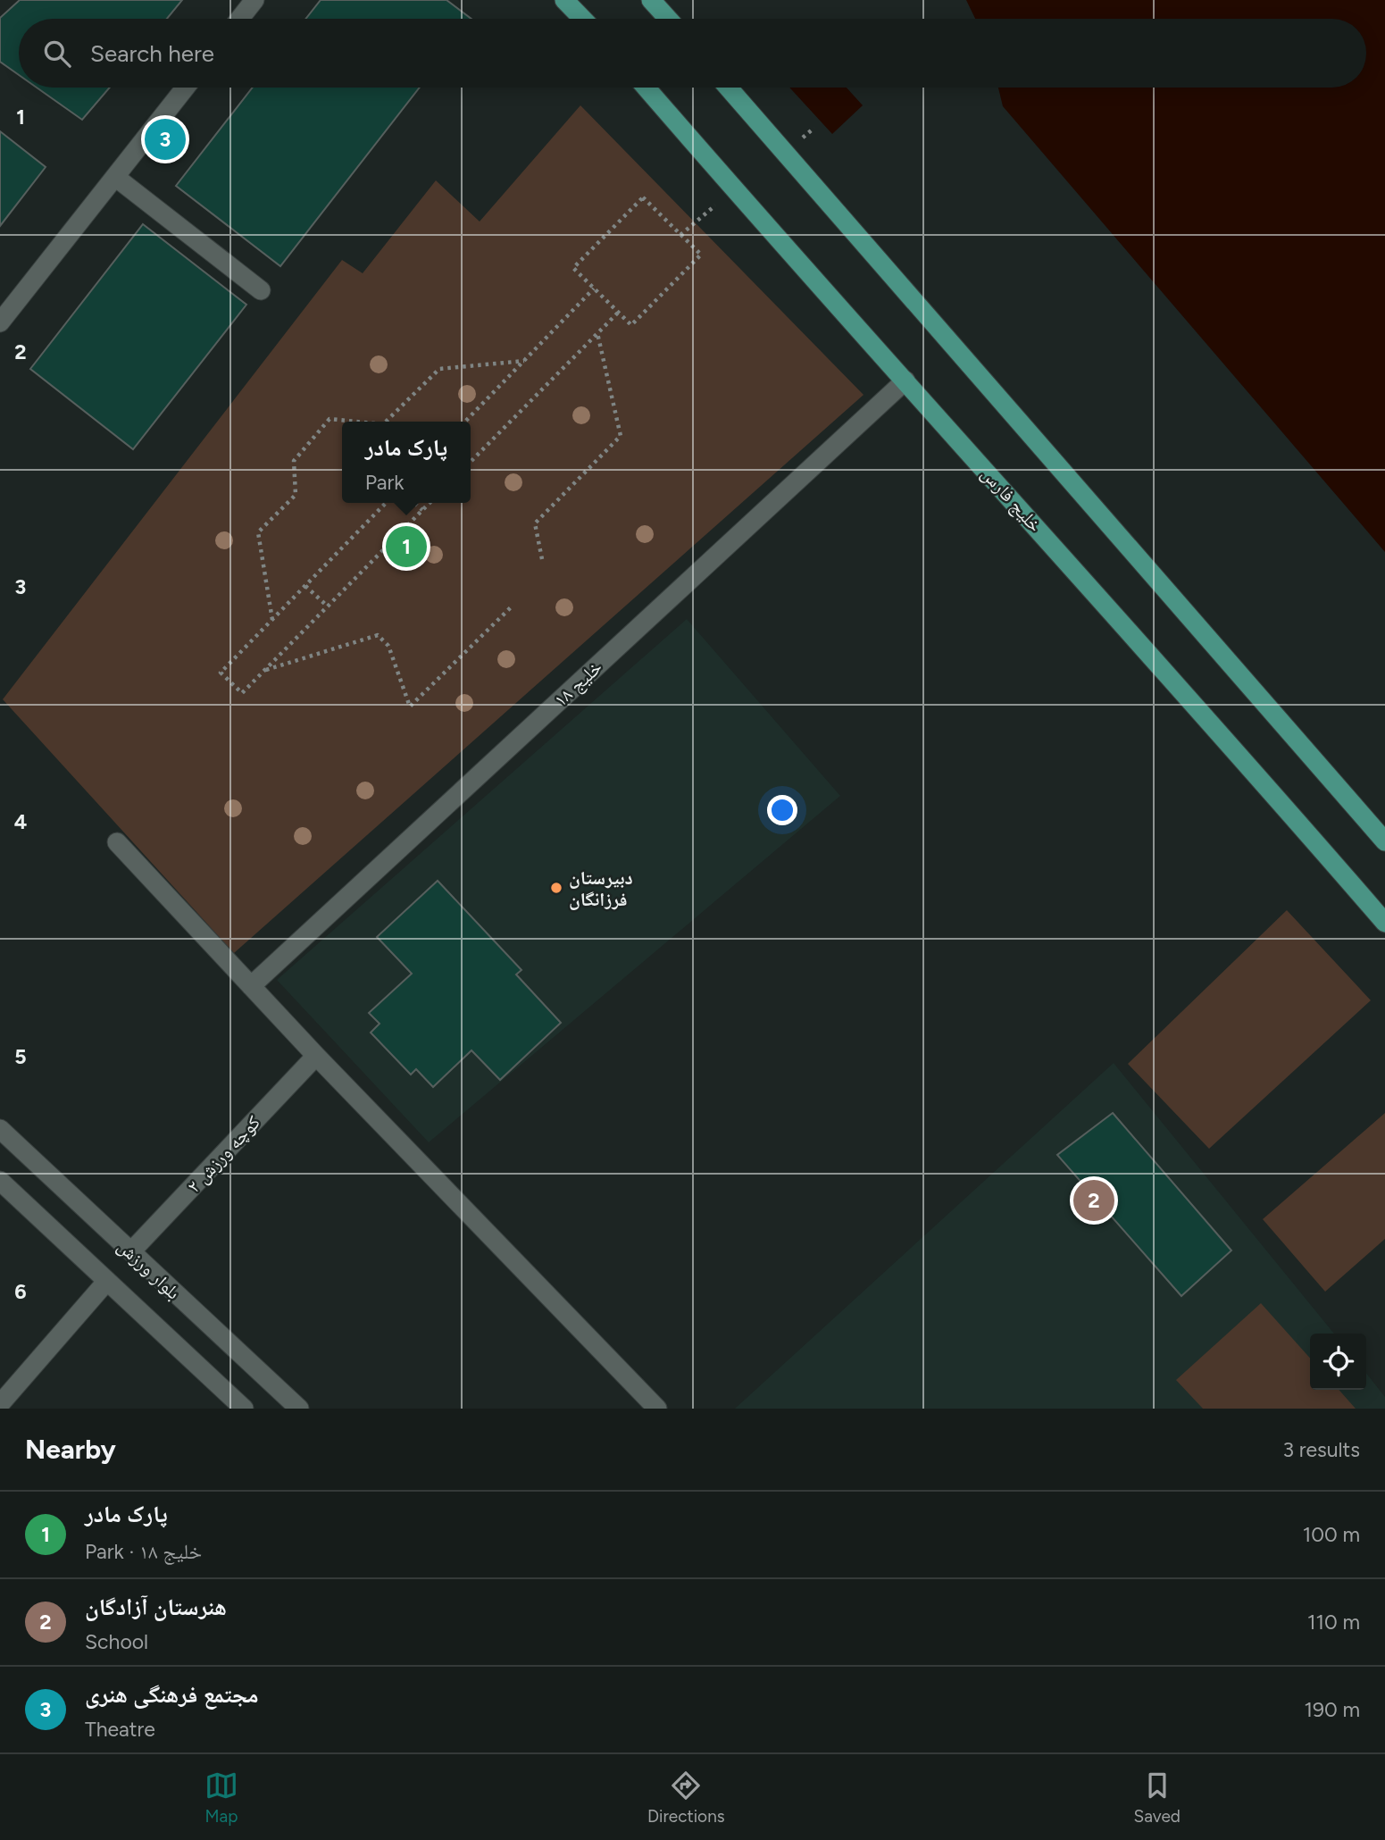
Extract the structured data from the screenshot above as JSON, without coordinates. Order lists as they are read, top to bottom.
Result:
{
  "streets": {
    "main road": ["خلیج فارس"],
    "street": ["خلیج ۱۸", "کوچه ورزش ۲", "بلوار ورزش"]
  },
  "crossings": [
    ["خلیج فارس", "خلیج ۱۸"],
    ["کوچه ورزش ۲", "بلوار ورزش"]
  ],
  "places": ["دبیرستان فرزانگان"],
  "page": {
    "search": "Search here",
    "pins": ["3", "1", "2"],
    "popup": ["پارک مادر", "Park"],
    "heading": ["Nearby", "3 results"],
    "list": [
      {
        "mark": "1",
        "name": "پارک مادر",
        "note": "Park · خلیج ۱۸",
        "value": "100 m"
      },
      {
        "mark": "2",
        "name": "هنرستان آزادگان",
        "note": "School",
        "value": "110 m"
      },
      {
        "mark": "3",
        "name": "مجتمع فرهنگی هنری",
        "note": "Theatre",
        "value": "190 m"
      }
    ],
    "nav": ["Map", "Directions", "Saved"]
  },
  "grid": {
    "rows": [
      "1",
      "2",
      "3",
      "4",
      "5",
      "6"
    ]
  }
}
